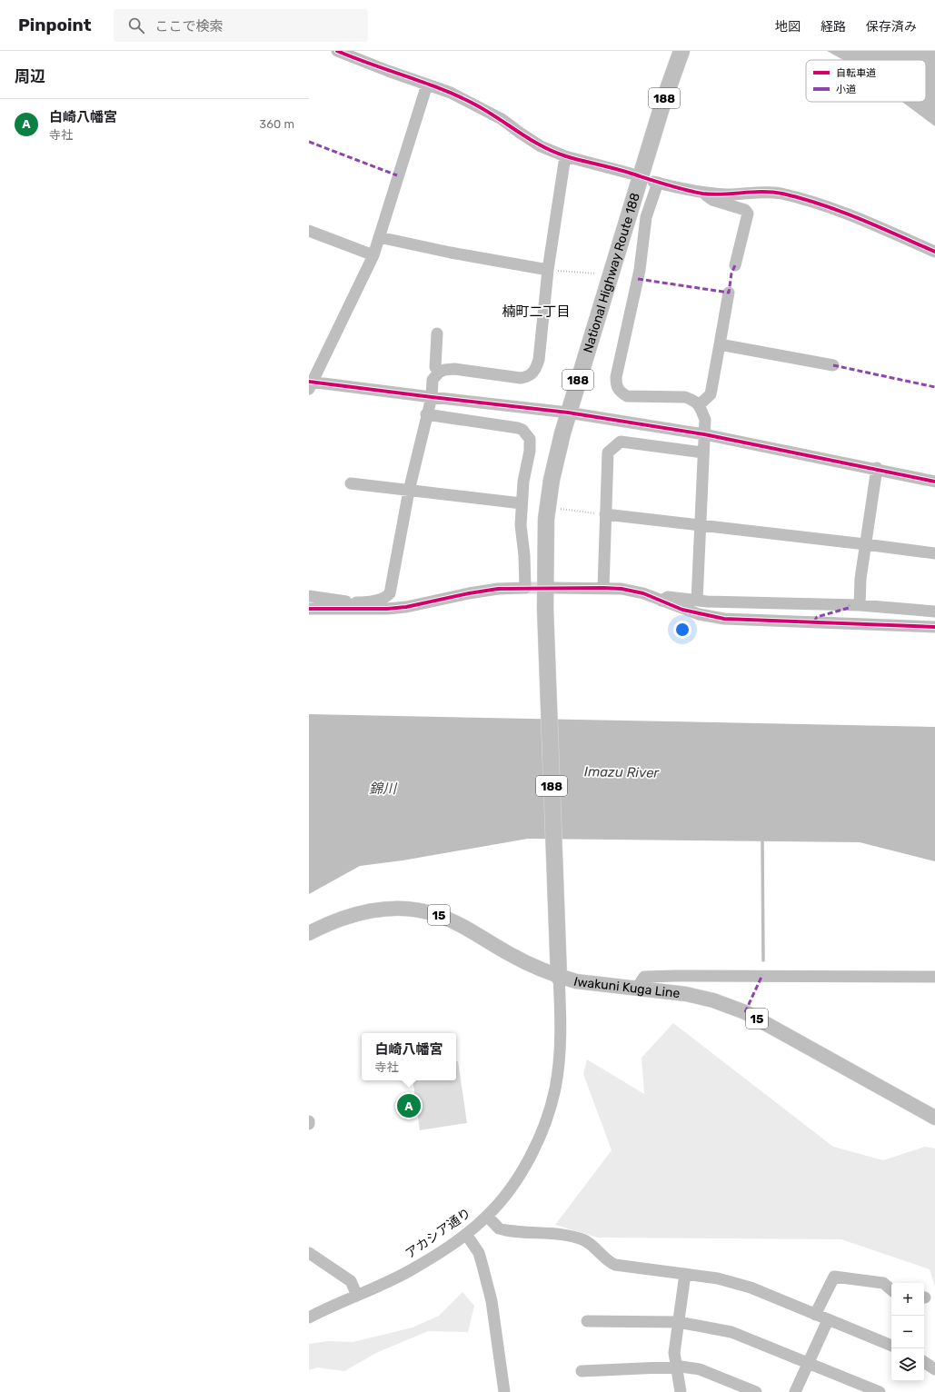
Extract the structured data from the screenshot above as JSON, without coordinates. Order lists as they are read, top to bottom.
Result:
{
  "streets": {
    "highway": ["188", "National Highway Route 188"],
    "main road": ["15", "Iwakuni Kuga Line"],
    "street": ["アカシア通り"]
  },
  "crossings": [
    ["National Highway Route 188", "Iwakuni Kuga Line"],
    ["National Highway Route 188", "アカシア通り"],
    ["Iwakuni Kuga Line", "アカシア通り"]
  ],
  "districts": ["楠町二丁目"],
  "water": ["Imazu River", "錦川"],
  "legend": ["自転車道", "小道"],
  "page": {
    "header": "Pinpoint",
    "search": "ここで検索",
    "nav": ["地図", "経路", "保存済み"],
    "heading": "周辺",
    "list": [
      {
        "mark": "A",
        "name": "白崎八幡宮",
        "note": "寺社",
        "value": "360 m"
      }
    ],
    "popup": ["白崎八幡宮", "寺社"],
    "pins": "A",
    "map_buttons": ["+", "−"]
  }
}
